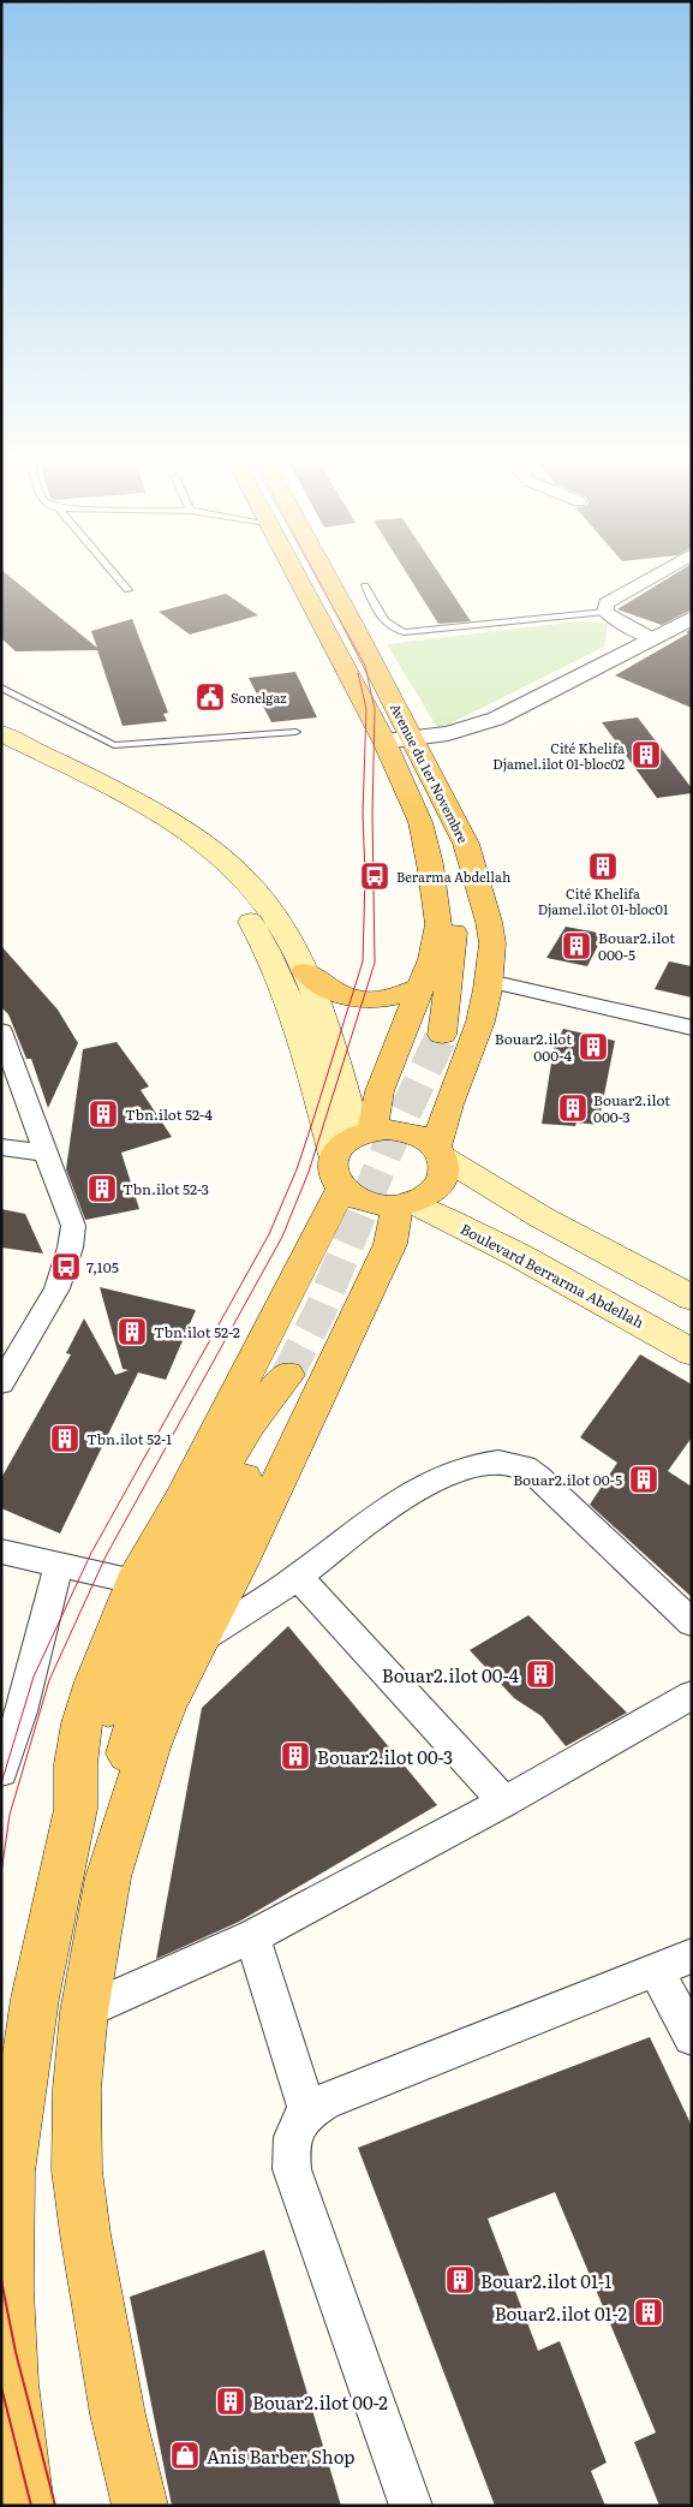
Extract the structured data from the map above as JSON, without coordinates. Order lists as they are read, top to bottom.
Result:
{
  "streets": {
    "main road": ["Avenue du 1er Novembre", "Boulevard Berrarma Abdellah"]
  },
  "crossings": [
    ["Avenue du 1er Novembre", "Boulevard Berrarma Abdellah"]
  ],
  "places": {
    "public building": ["Sonelgaz"],
    "building": [
      "Cité Khelifa Djamel.ilot 01-bloc02",
      "Cité Khelifa Djamel.ilot 01-bloc01",
      "Bouar2.ilot 000-5",
      "Bouar2.ilot 000-4",
      "Bouar2.ilot 000-3",
      "Tbn.ilot 52-4",
      "Tbn.ilot 52-3",
      "Tbn.ilot 52-2",
      "Tbn.ilot 52-1",
      "Bouar2.ilot 00-5",
      "Bouar2.ilot 00-4",
      "Bouar2.ilot 00-3",
      "Bouar2.ilot 01-1",
      "Bouar2.ilot 01-2",
      "Bouar2.ilot 00-2"
    ],
    "bus stop": ["Berarma Abdellah", "7,105"],
    "shop": ["Anis Barber Shop"]
  }
}
